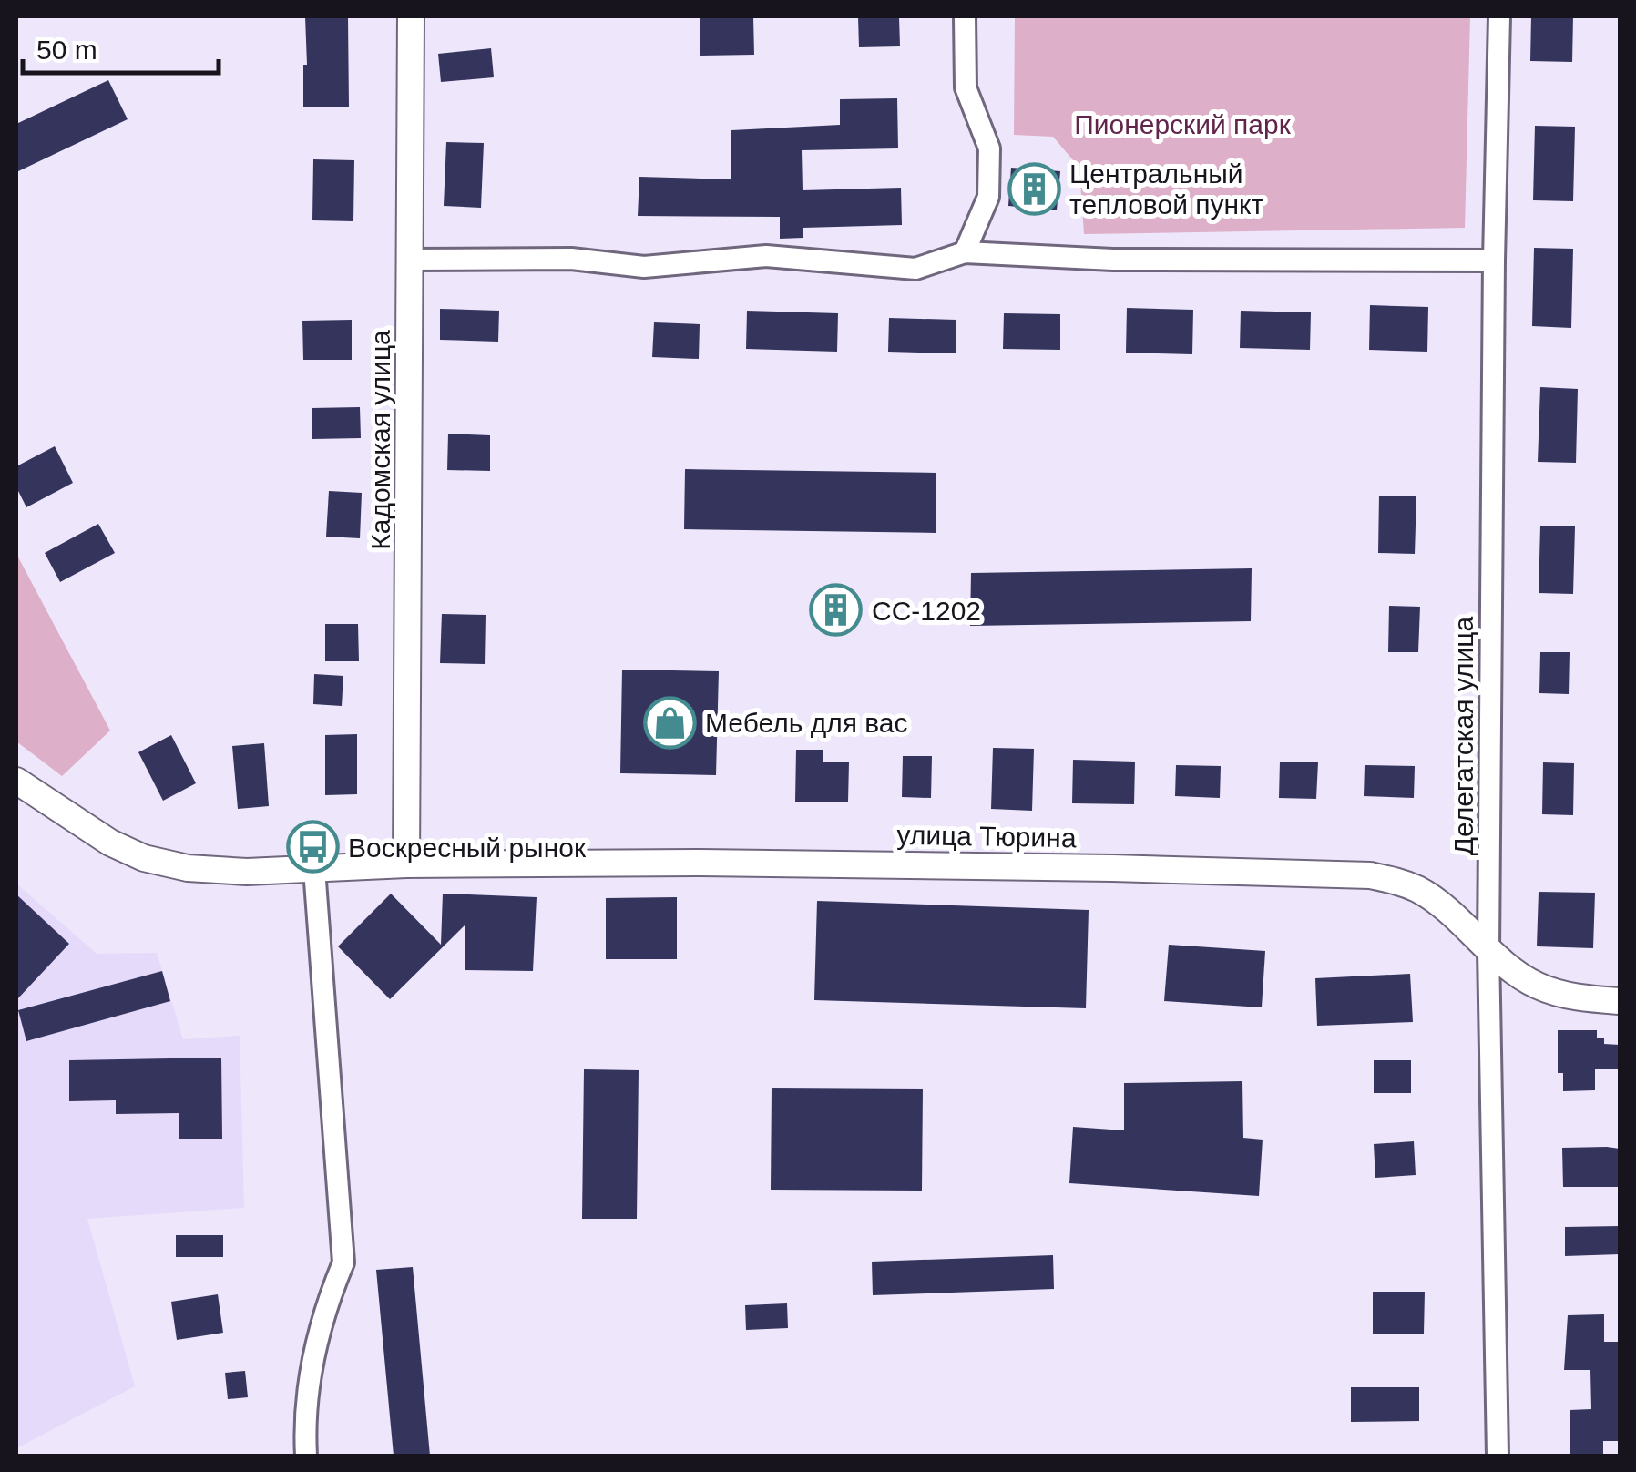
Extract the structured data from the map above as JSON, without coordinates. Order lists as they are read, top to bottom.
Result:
{
  "streets": {
    "street": ["Кадомская улица", "Делегатская улица", "улица Тюрина"]
  },
  "crossings": [
    ["Кадомская улица", "улица Тюрина"],
    ["Делегатская улица", "улица Тюрина"]
  ],
  "parks": ["Пионерский парк"],
  "places": {
    "building": ["Центральный тепловой пункт", "СС-1202"],
    "shop": ["Мебель для вас"],
    "bus stop": ["Воскресный рынок"]
  },
  "scale_bar": "50 m"
}
